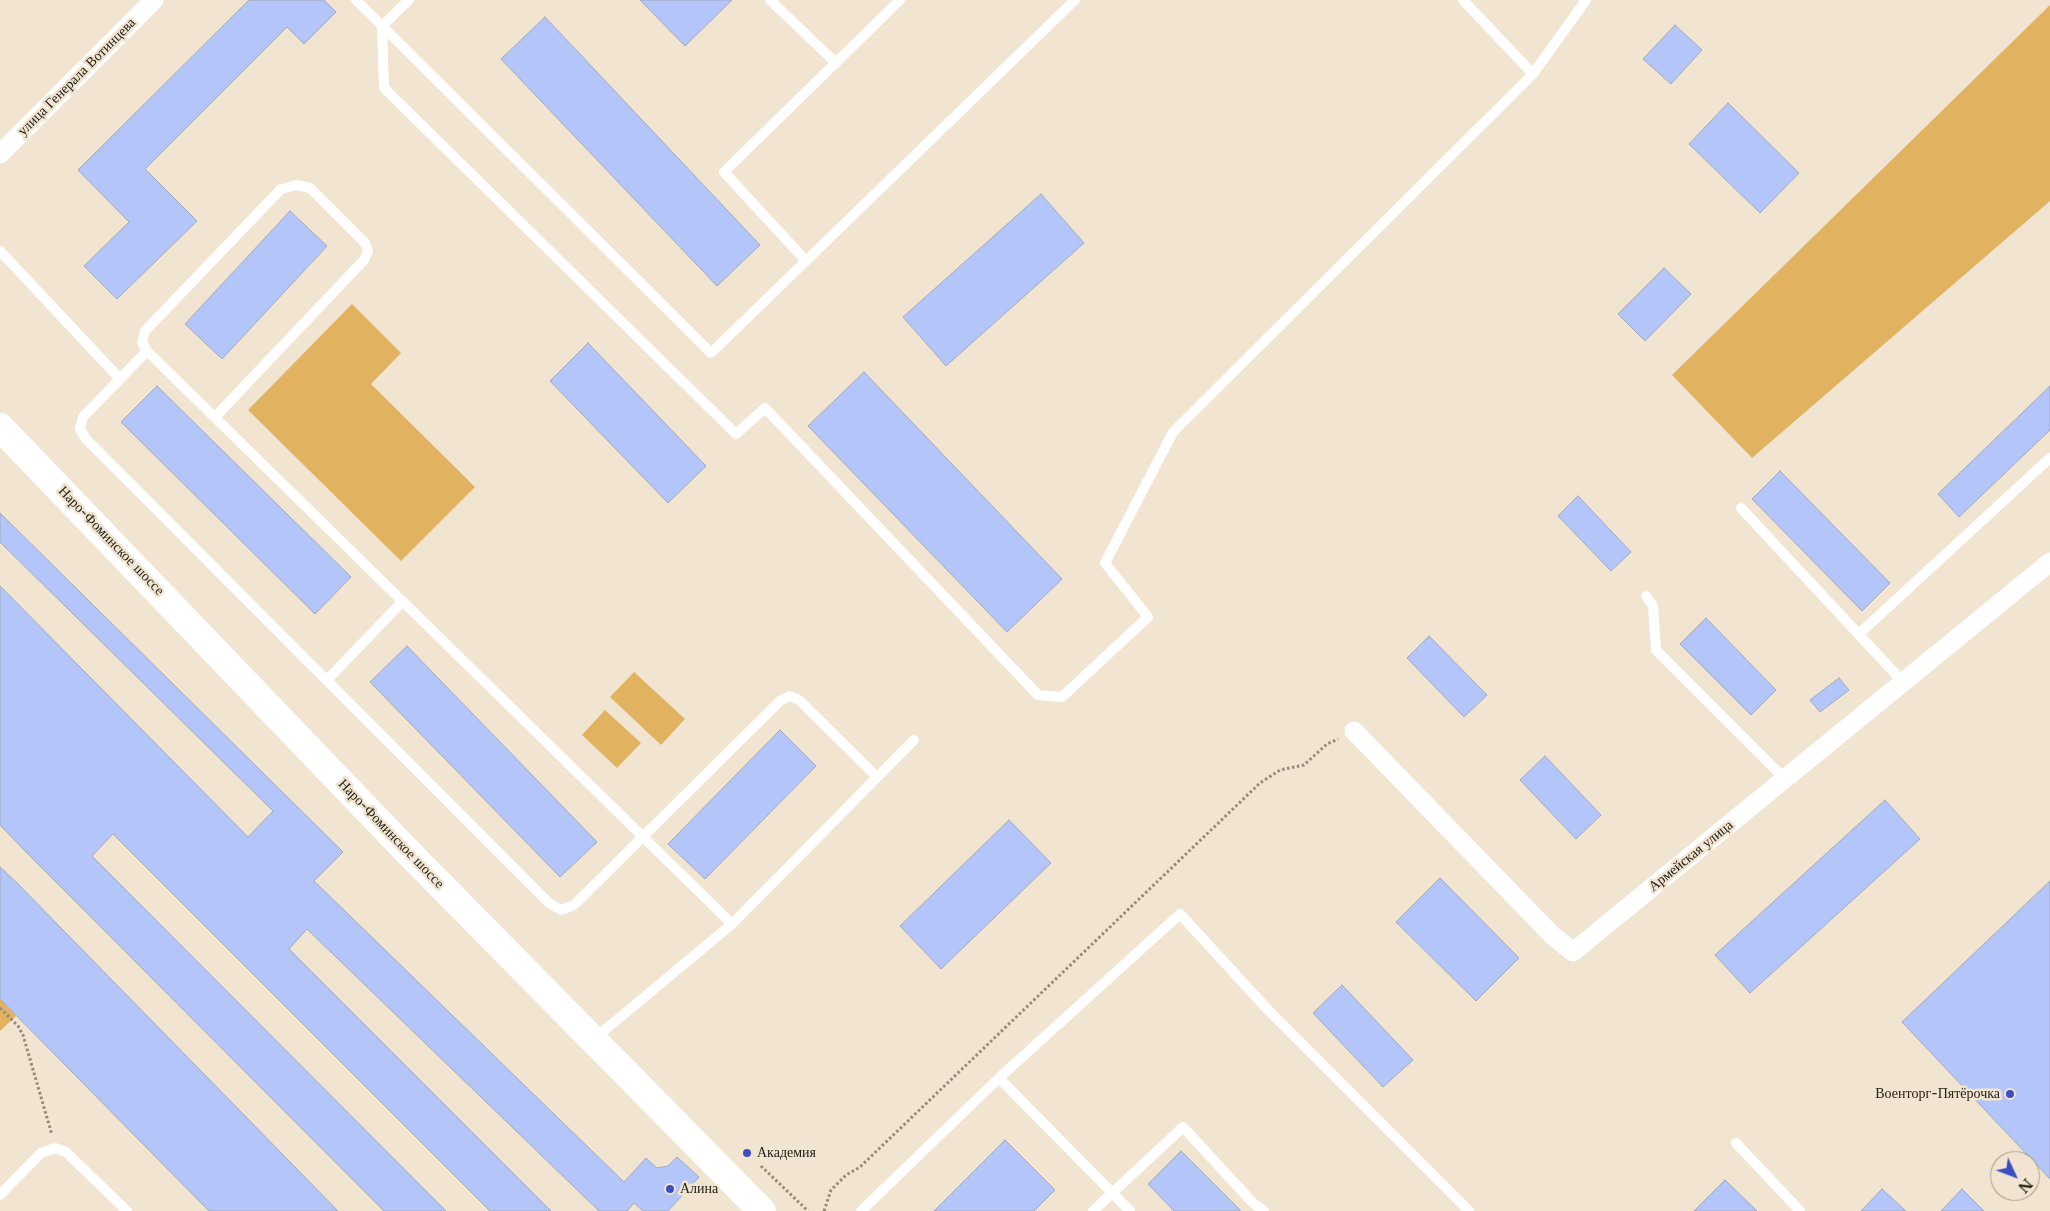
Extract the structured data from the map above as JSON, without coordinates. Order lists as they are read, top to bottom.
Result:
{
  "streets": {
    "main road": ["Наро-Фоминское шоссе"],
    "street": ["улица Генерала Вотинцева", "Армейская улица"]
  },
  "places": ["Военторг-Пятёрочка", "Академия", "Алина"],
  "north": "bottom right"
}
